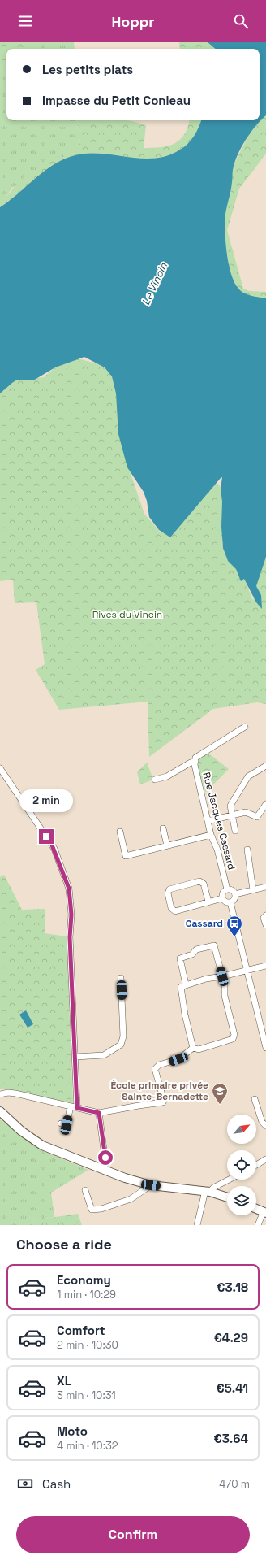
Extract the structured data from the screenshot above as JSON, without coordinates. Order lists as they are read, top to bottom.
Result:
{
  "streets": {
    "street": ["Rue Jacques Cassard"]
  },
  "water": ["Le Vincin"],
  "parks": ["Rives du Vincin"],
  "places": {
    "bus stop": ["Cassard"],
    "school or university": ["École primaire privée Sainte-Bernadette"]
  },
  "north": "top right",
  "page": {
    "header": "Hoppr",
    "banner": ["Les petits plats", "Impasse du Petit Conleau"],
    "bubble": "2 min",
    "heading": "Choose a ride",
    "list": [
      {
        "name": "Economy",
        "note": "1 min · 10:29",
        "value": "€3.18"
      },
      {
        "name": "Comfort",
        "note": "2 min · 10:30",
        "value": "€4.29"
      },
      {
        "name": "XL",
        "note": "3 min · 10:31",
        "value": "€5.41"
      },
      {
        "name": "Moto",
        "note": "4 min · 10:32",
        "value": "€3.64"
      }
    ],
    "pay": ["Cash", "470 m"],
    "buttons": "Confirm"
  }
}
